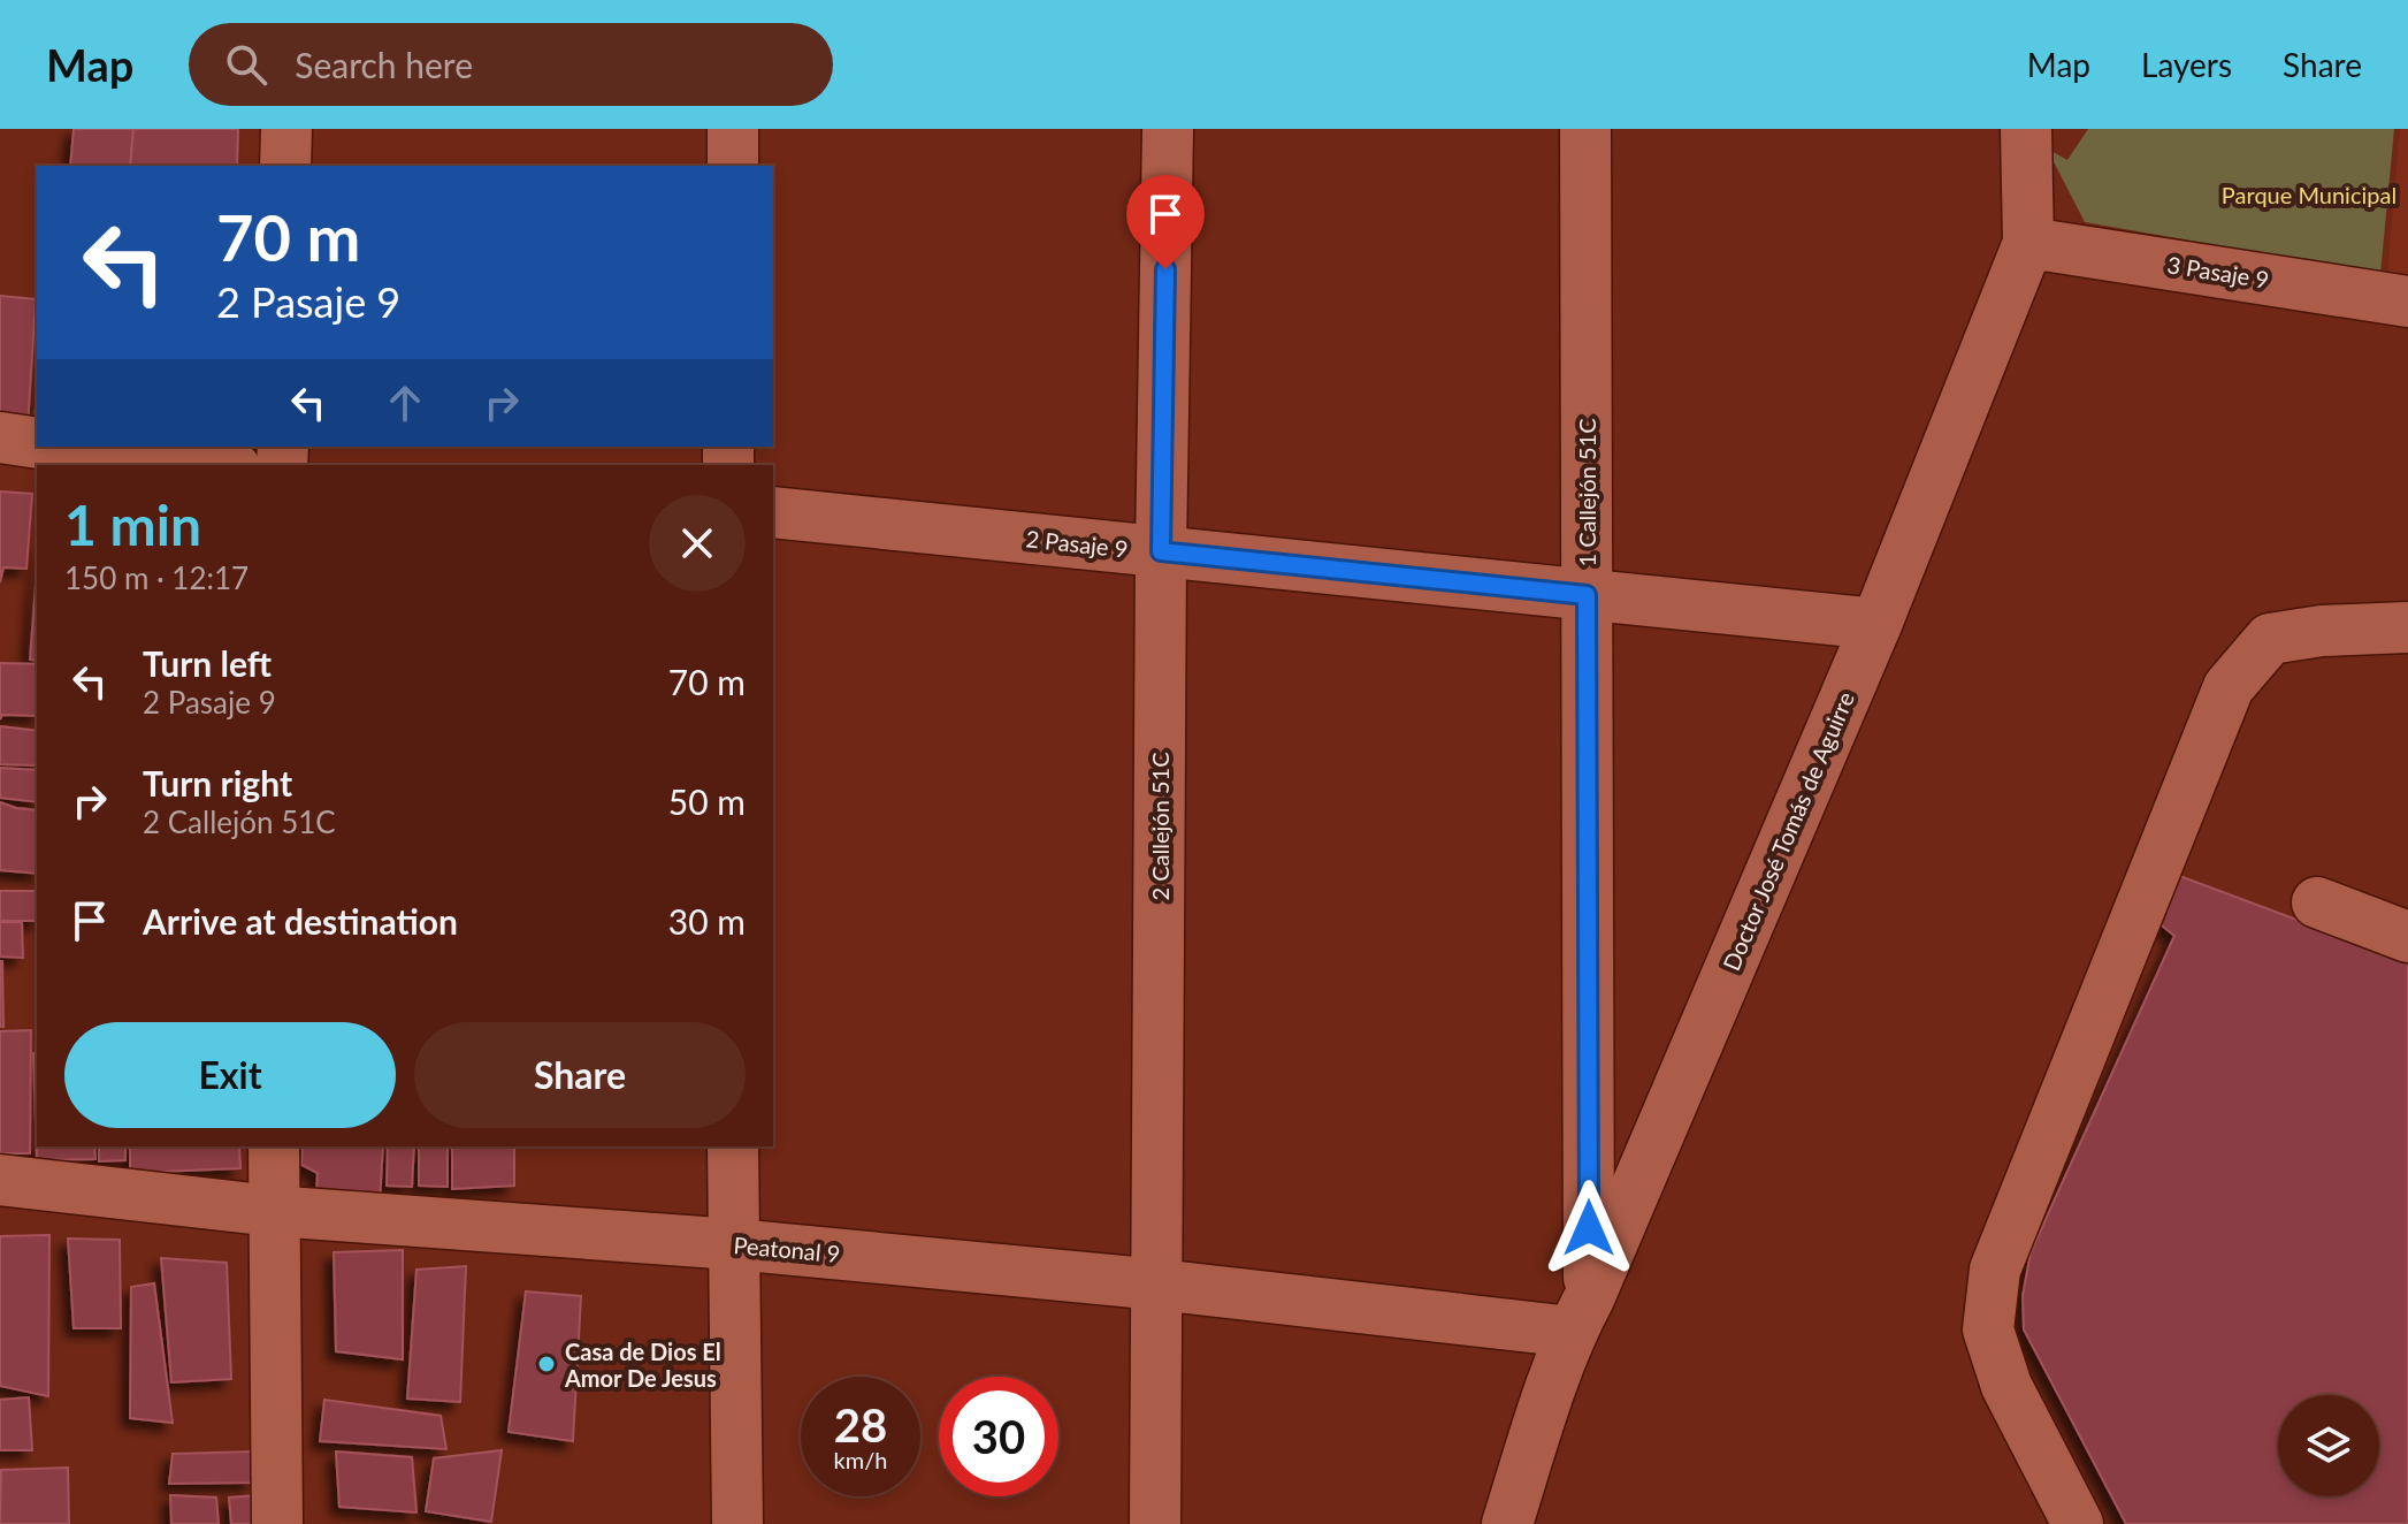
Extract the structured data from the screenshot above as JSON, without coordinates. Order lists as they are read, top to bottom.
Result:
{
  "streets": {
    "street": [
      "3 Pasaje 9",
      "1 Callejón 51C",
      "2 Pasaje 9",
      "2 Callejón 51C",
      "Doctor José Tomás de Aguirre",
      "Peatonal 9"
    ]
  },
  "crossings": [
    ["3 Pasaje 9", "Doctor José Tomás de Aguirre"],
    ["1 Callejón 51C", "2 Pasaje 9"],
    ["1 Callejón 51C", "Doctor José Tomás de Aguirre"],
    ["1 Callejón 51C", "Peatonal 9"],
    ["2 Pasaje 9", "2 Callejón 51C"],
    ["2 Pasaje 9", "Doctor José Tomás de Aguirre"],
    ["2 Callejón 51C", "Peatonal 9"],
    ["Doctor José Tomás de Aguirre", "Peatonal 9"]
  ],
  "parks": ["Parque Municipal"],
  "places": ["Casa de Dios El Amor De Jesus"],
  "page": {
    "header": "Map",
    "search": "Search here",
    "nav": ["Map", "Layers", "Share"],
    "turn": ["70 m", "2 Pasaje 9"],
    "heading": ["1 min", "150 m · 12:17"],
    "list": [
      {
        "name": "Turn left",
        "note": "2 Pasaje 9",
        "value": "70 m"
      },
      {
        "name": "Turn right",
        "note": "2 Callejón 51C",
        "value": "50 m"
      },
      {
        "name": "Arrive at destination",
        "value": "30 m"
      }
    ],
    "buttons": ["Exit", "Share"],
    "speed": "28 km/h",
    "limit": "30"
  }
}
